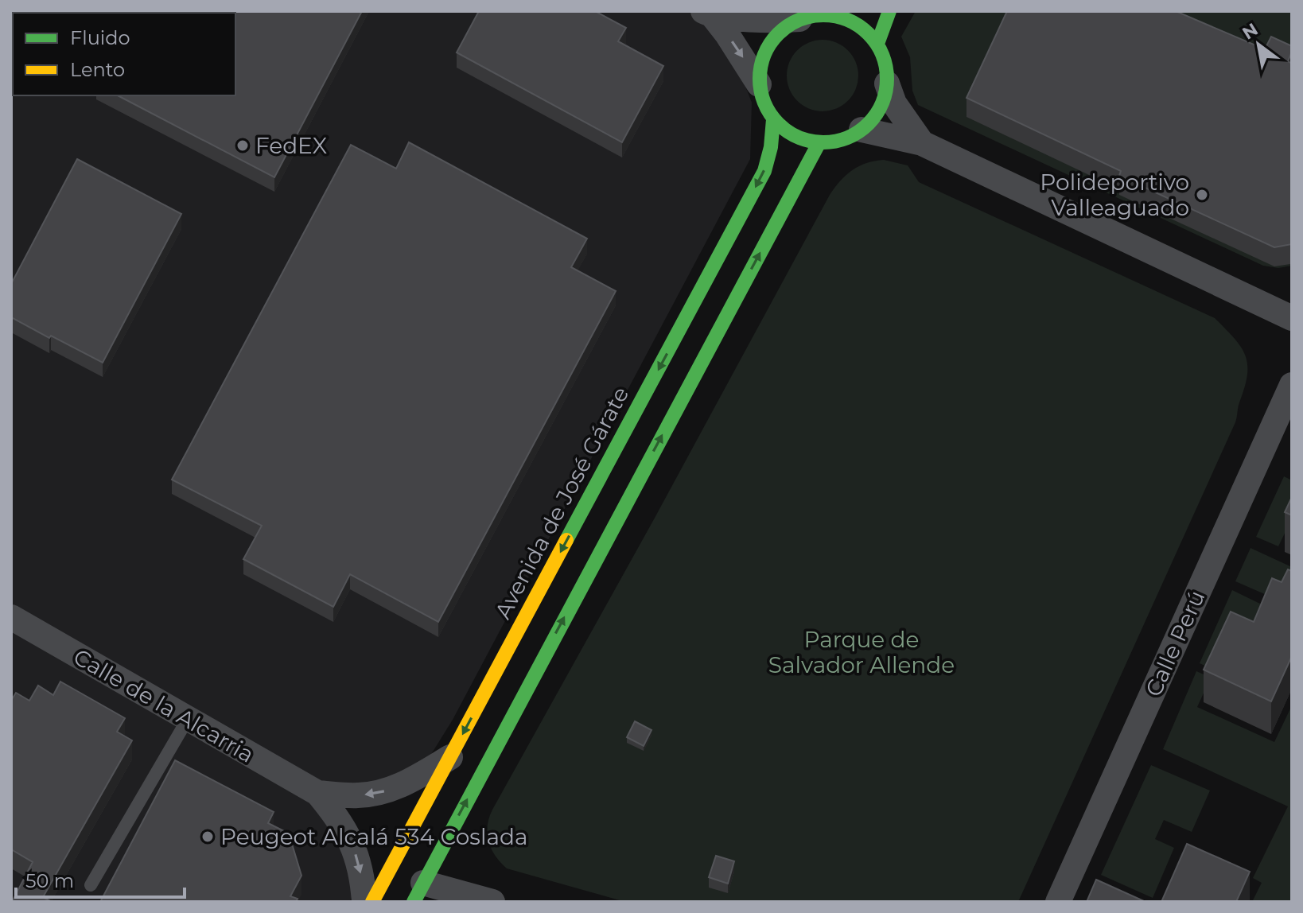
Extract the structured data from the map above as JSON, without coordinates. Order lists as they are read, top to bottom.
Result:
{
  "streets": {
    "main road": ["Avenida de José Gárate"],
    "street": ["Calle Perú", "Calle de la Alcarria"]
  },
  "crossings": [
    ["Avenida de José Gárate", "Calle de la Alcarria"]
  ],
  "parks": ["Parque de Salvador Allende"],
  "places": ["FedEX", "Polideportivo Valleaguado", "Peugeot Alcalá 534 Coslada"],
  "legend": ["Fluido", "Lento"],
  "scale_bar": "50 m",
  "north": "top left"
}
